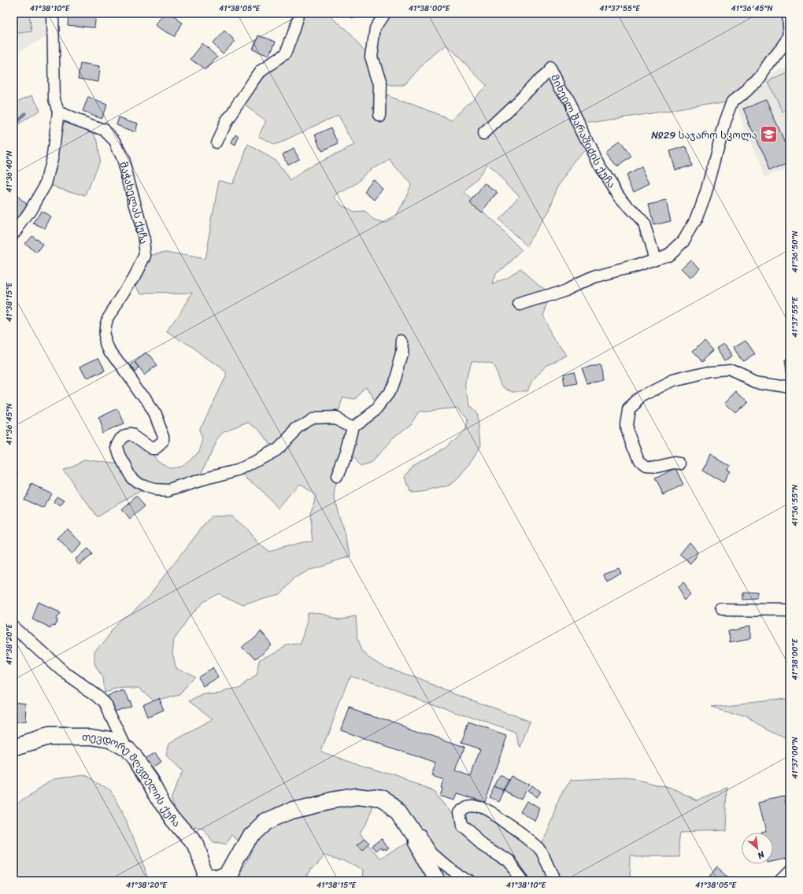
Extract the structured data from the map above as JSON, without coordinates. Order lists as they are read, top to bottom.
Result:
{
  "streets": {
    "street": ["მიხეილ შარაშიძის ქუჩა", "მაჭახელას ქუჩა", "თევდორე მღვდელის ქუჩა"]
  },
  "places": {
    "school or university": ["№29 საჯარო სკოლა"]
  },
  "north": "bottom right",
  "coordinates": [
    "41°38'10\"E",
    "41°38'05\"E",
    "41°38'00\"E",
    "41°37'55\"E",
    "41°36'45\"N",
    "41°36'40\"N",
    "41°36'50\"N",
    "41°38'15\"E",
    "41°36'55\"N",
    "41°38'20\"E",
    "41°37'00\"N"
  ]
}
